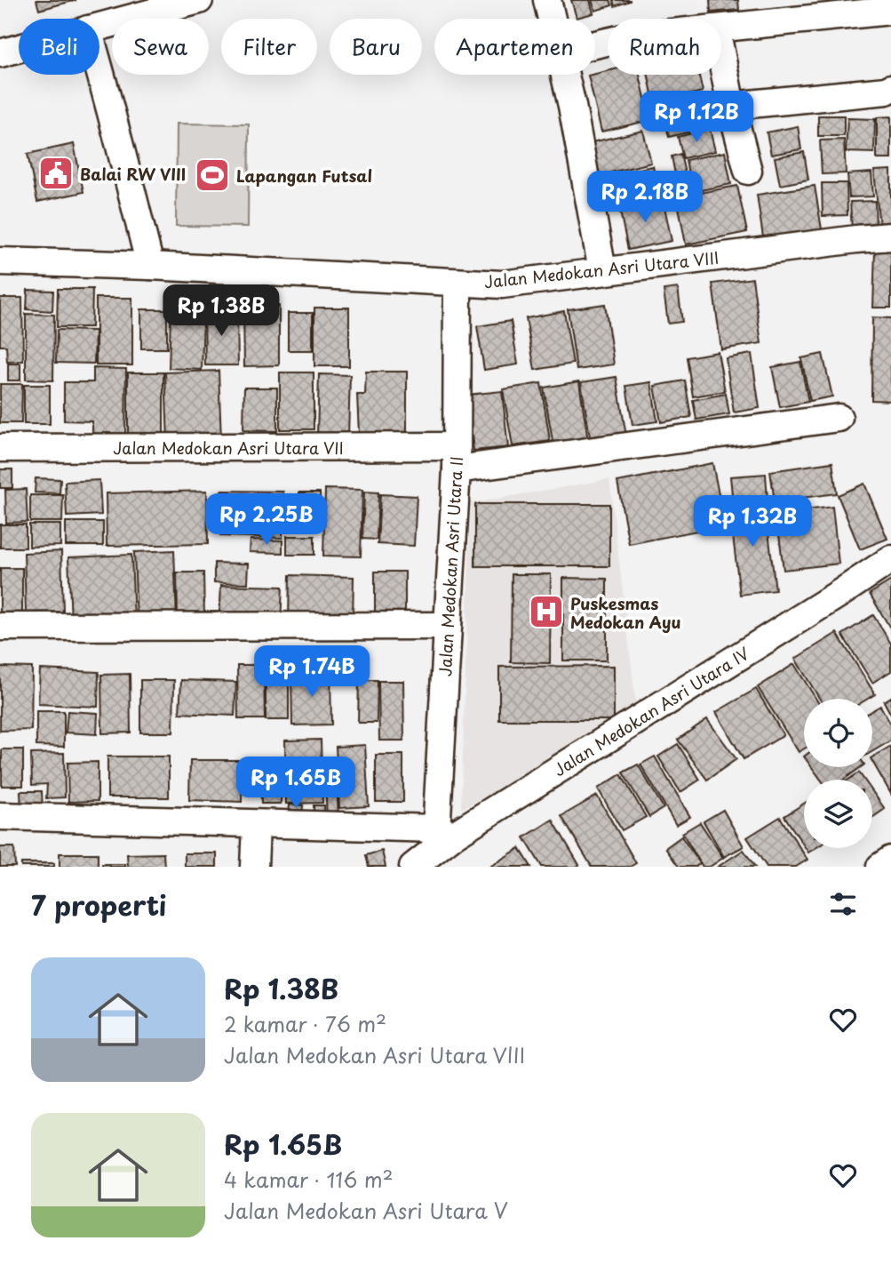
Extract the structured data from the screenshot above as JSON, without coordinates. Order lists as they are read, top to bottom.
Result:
{
  "streets": {
    "street": [
      "Jalan Medokan Asri Utara VIII",
      "Jalan Medokan Asri Utara VII",
      "Jalan Medokan Asri Utara II",
      "Jalan Medokan Asri Utara IV"
    ]
  },
  "crossings": [
    ["Jalan Medokan Asri Utara VIII", "Jalan Medokan Asri Utara II"],
    ["Jalan Medokan Asri Utara VII", "Jalan Medokan Asri Utara II"],
    ["Jalan Medokan Asri Utara II", "Jalan Medokan Asri Utara IV"]
  ],
  "places": {
    "public building": ["Balai RW VIII"],
    "sports": ["Lapangan Futsal"],
    "hospital": ["Puskesmas Medokan Ayu"]
  },
  "page": {
    "chip": [
      "Beli",
      "Sewa",
      "Filter",
      "Baru",
      "Apartemen",
      "Rumah"
    ],
    "price": [
      "Rp 1.12B",
      "Rp 2.18B",
      "Rp 1.38B",
      "Rp 2.25B",
      "Rp 1.32B",
      "Rp 1.74B",
      "Rp 1.65B"
    ],
    "heading": "7 properti",
    "list": [
      {
        "name": "Rp 1.38B",
        "note": "2 kamar · 76 m² · Jalan Medokan Asri Utara VIII"
      },
      {
        "name": "Rp 1.65B",
        "note": "4 kamar · 116 m² · Jalan Medokan Asri Utara V"
      }
    ]
  }
}
